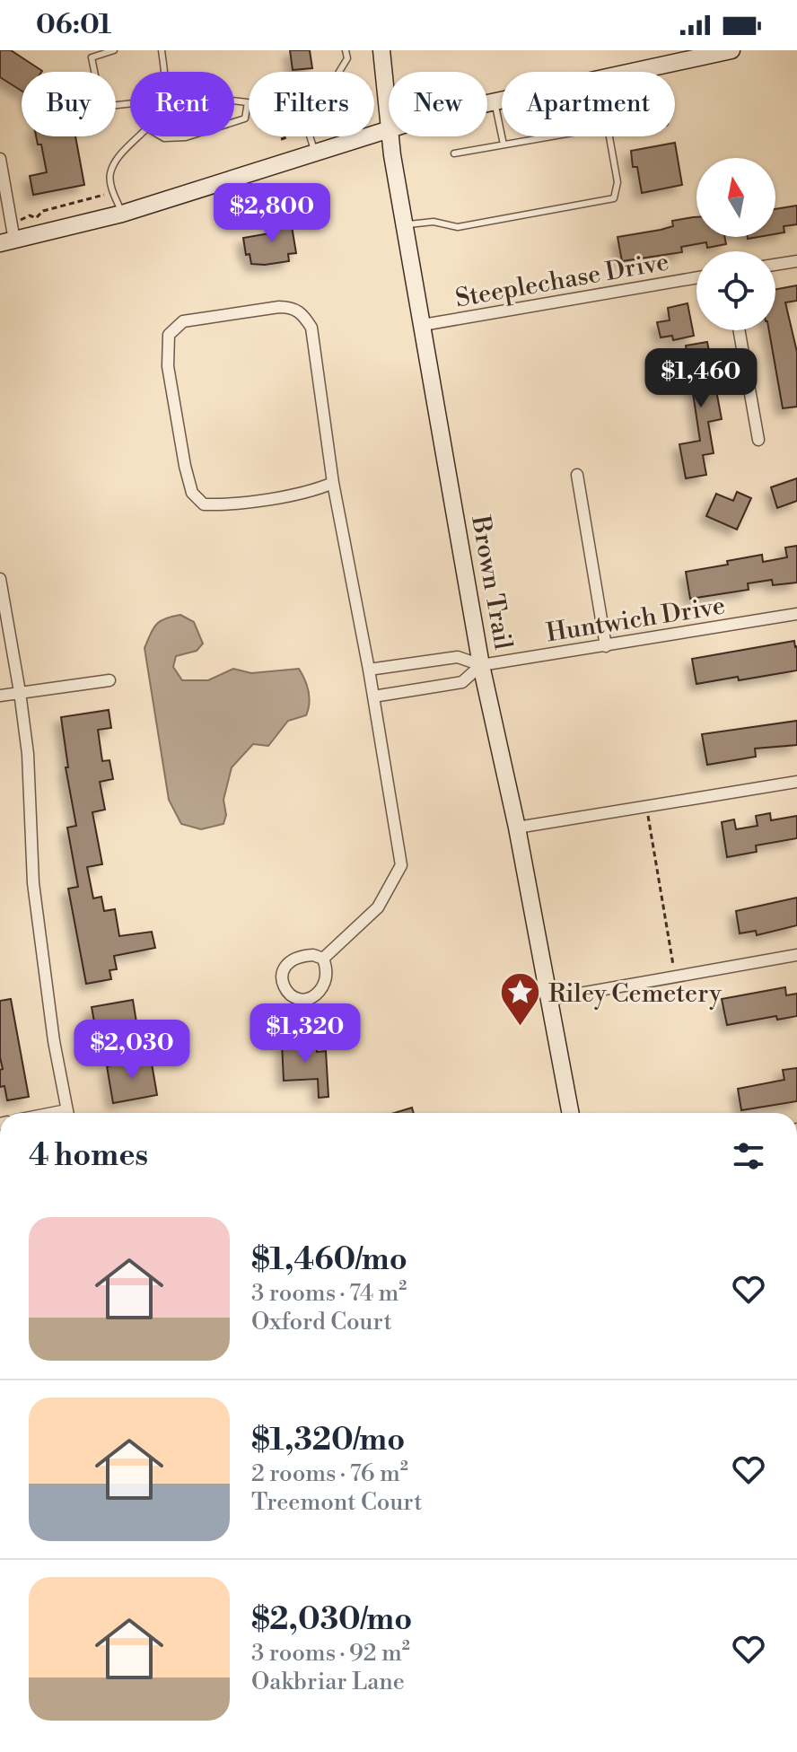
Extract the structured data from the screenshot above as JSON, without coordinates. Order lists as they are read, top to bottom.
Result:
{
  "streets": {
    "street": ["Steeplechase Drive", "Brown Trail", "Huntwich Drive"]
  },
  "crossings": [
    ["Steeplechase Drive", "Brown Trail"],
    ["Brown Trail", "Huntwich Drive"]
  ],
  "places": {
    "place": ["Riley Cemetery"]
  },
  "north": "top",
  "page": {
    "status": "06:01",
    "chip": [
      "Buy",
      "Rent",
      "Filters",
      "New",
      "Apartment"
    ],
    "price": [
      "$2,800",
      "$1,460",
      "$1,320",
      "$2,030"
    ],
    "heading": "4 homes",
    "list": [
      {
        "name": "$1,460/mo",
        "note": "3 rooms · 74 m² · Oxford Court"
      },
      {
        "name": "$1,320/mo",
        "note": "2 rooms · 76 m² · Treemont Court"
      },
      {
        "name": "$2,030/mo",
        "note": "3 rooms · 92 m² · Oakbriar Lane"
      }
    ]
  }
}
